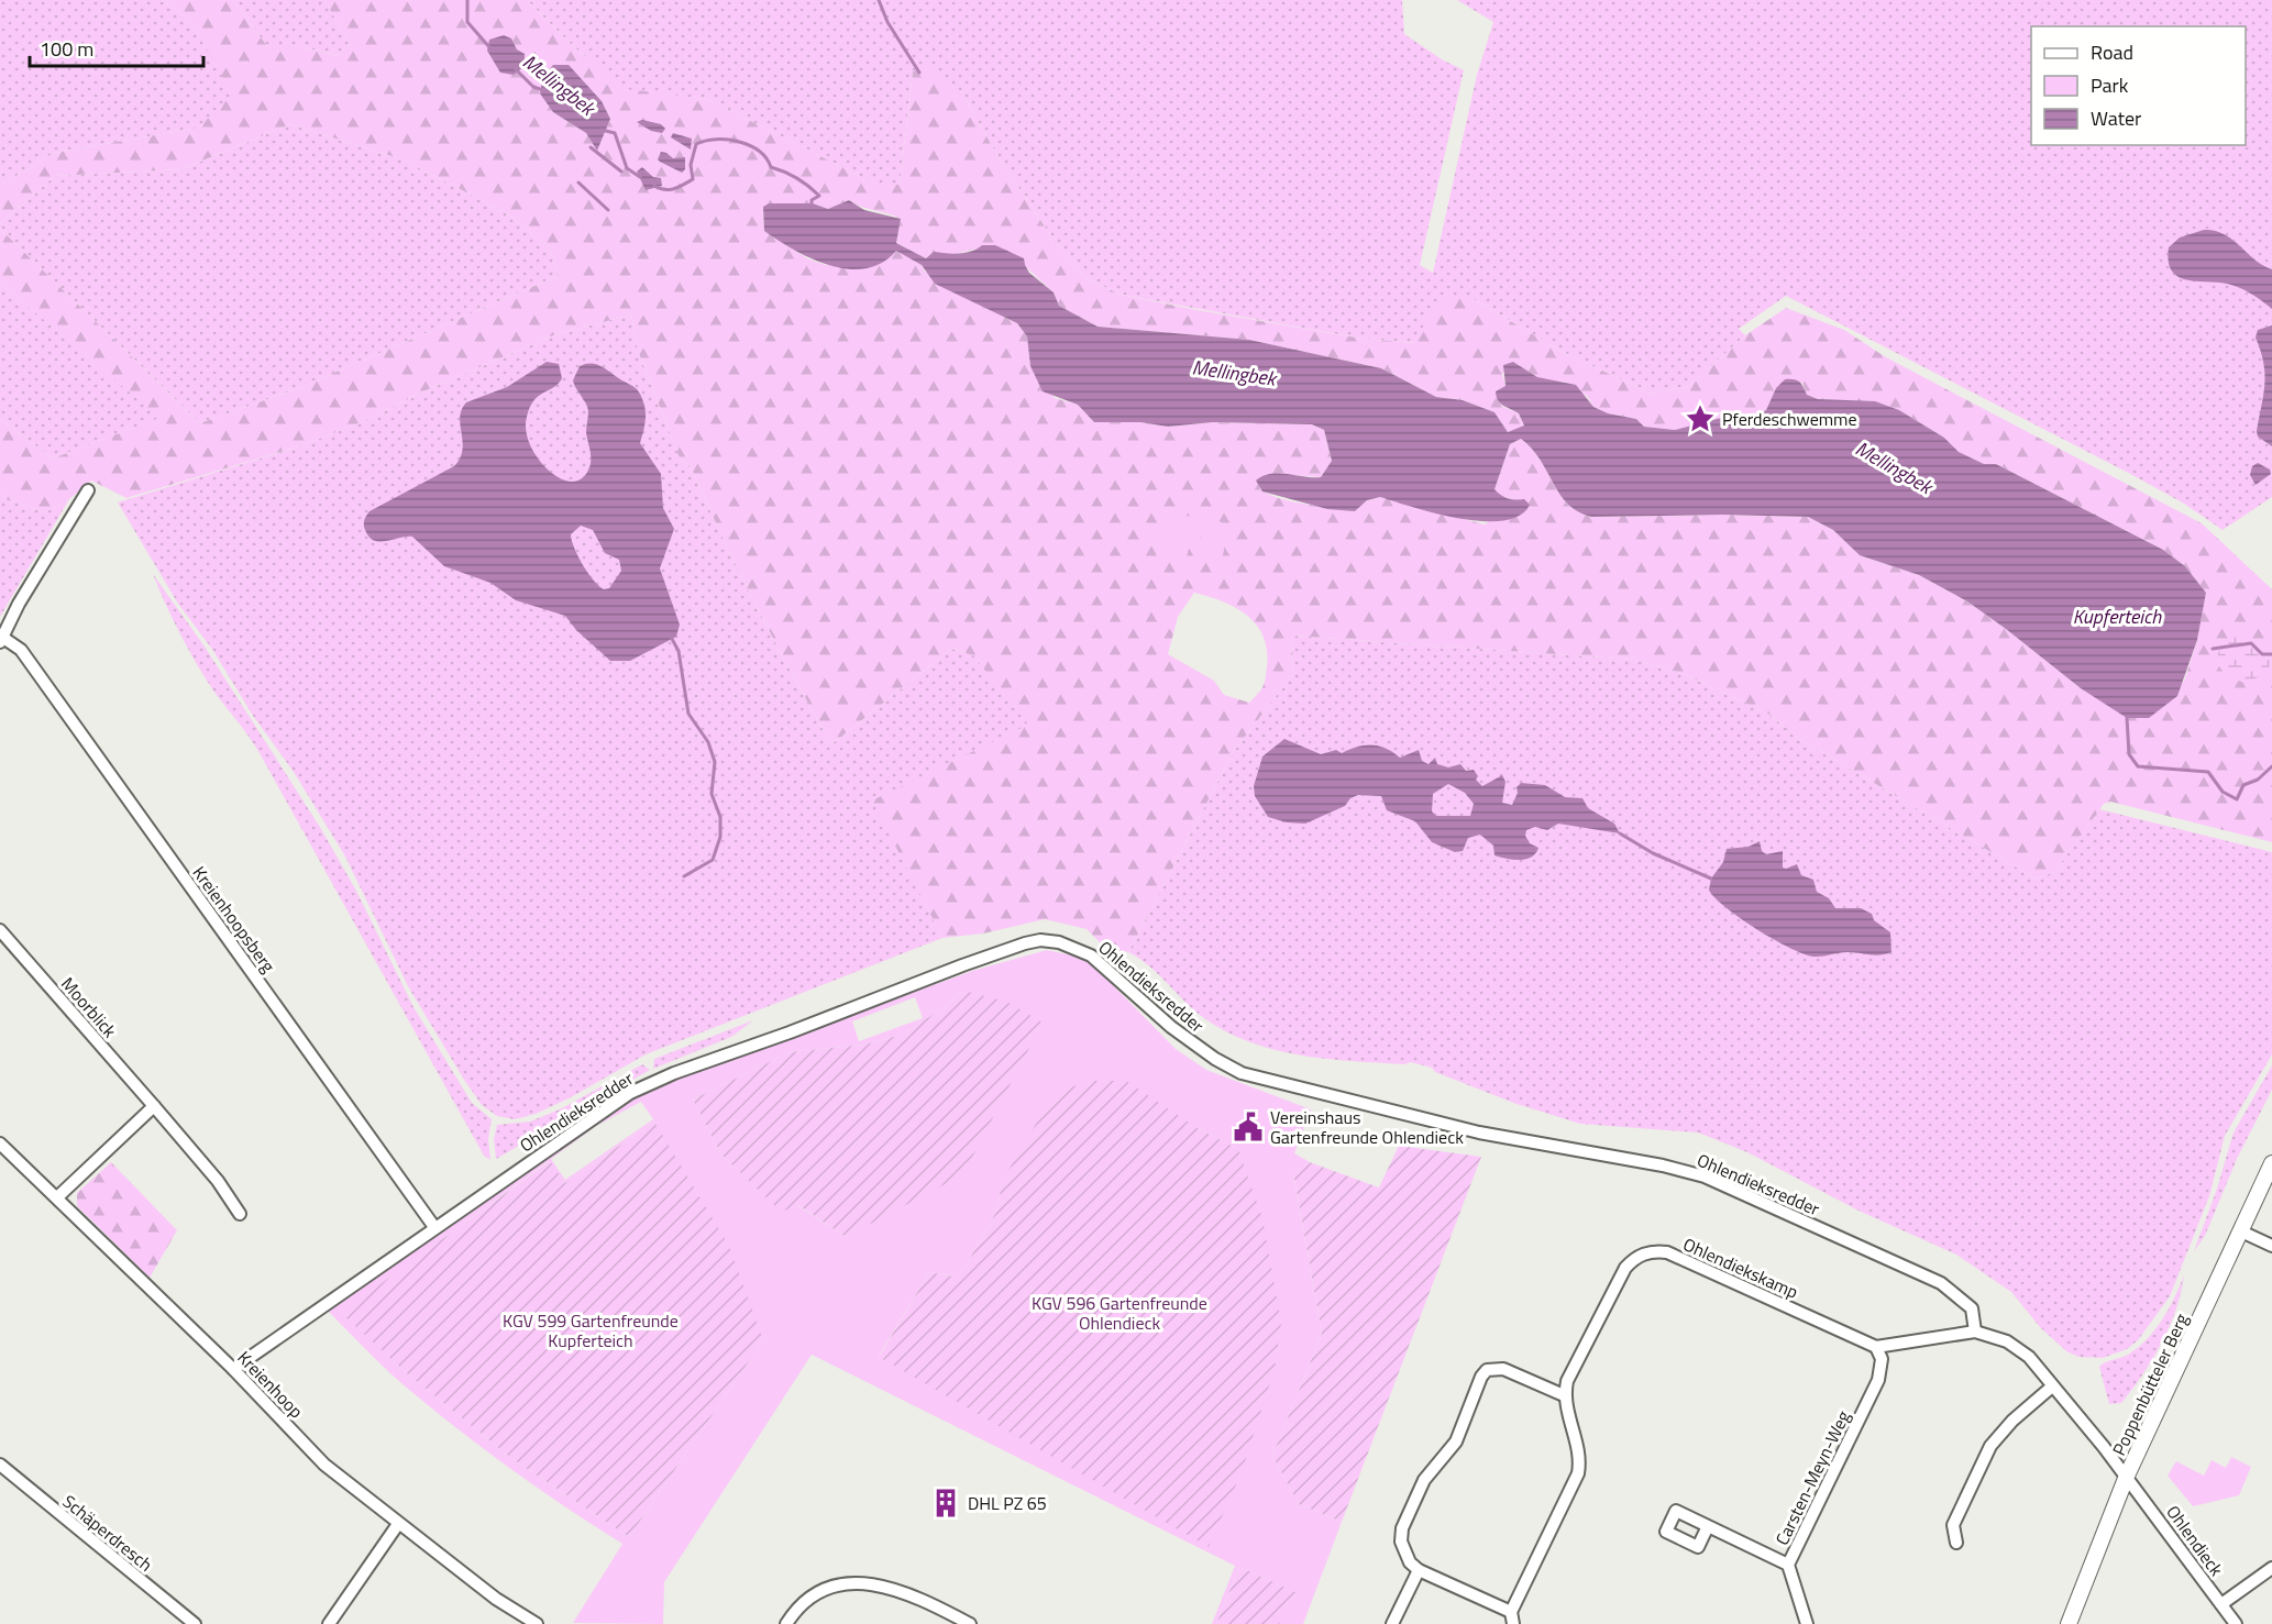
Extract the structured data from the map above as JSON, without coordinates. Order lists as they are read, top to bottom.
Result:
{
  "streets": {
    "main road": ["Poppenbütteler Berg"],
    "street": [
      "Kreienhoopsberg",
      "Ohlendieksredder",
      "Moorblick",
      "Ohlendiekskamp",
      "Kreienhoop",
      "Carsten-Meyn-Weg",
      "Schäperdresch",
      "Ohlendieck"
    ]
  },
  "crossings": [
    ["Kreienhoopsberg", "Ohlendieksredder"],
    ["Ohlendieksredder", "Kreienhoop"],
    ["Ohlendiekskamp", "Carsten-Meyn-Weg"],
    ["Poppenbütteler Berg", "Ohlendieck"]
  ],
  "water": ["Mellingbek", "Kupferteich"],
  "parks": ["KGV 596 Gartenfreunde Ohlendieck", "KGV 599 Gartenfreunde Kupferteich"],
  "places": {
    "place": ["Pferdeschwemme"],
    "public building": ["Vereinshaus Gartenfreunde Ohlendieck"],
    "building": ["DHL PZ 65"]
  },
  "legend": ["Road", "Park", "Water"],
  "scale_bar": "100 m"
}
